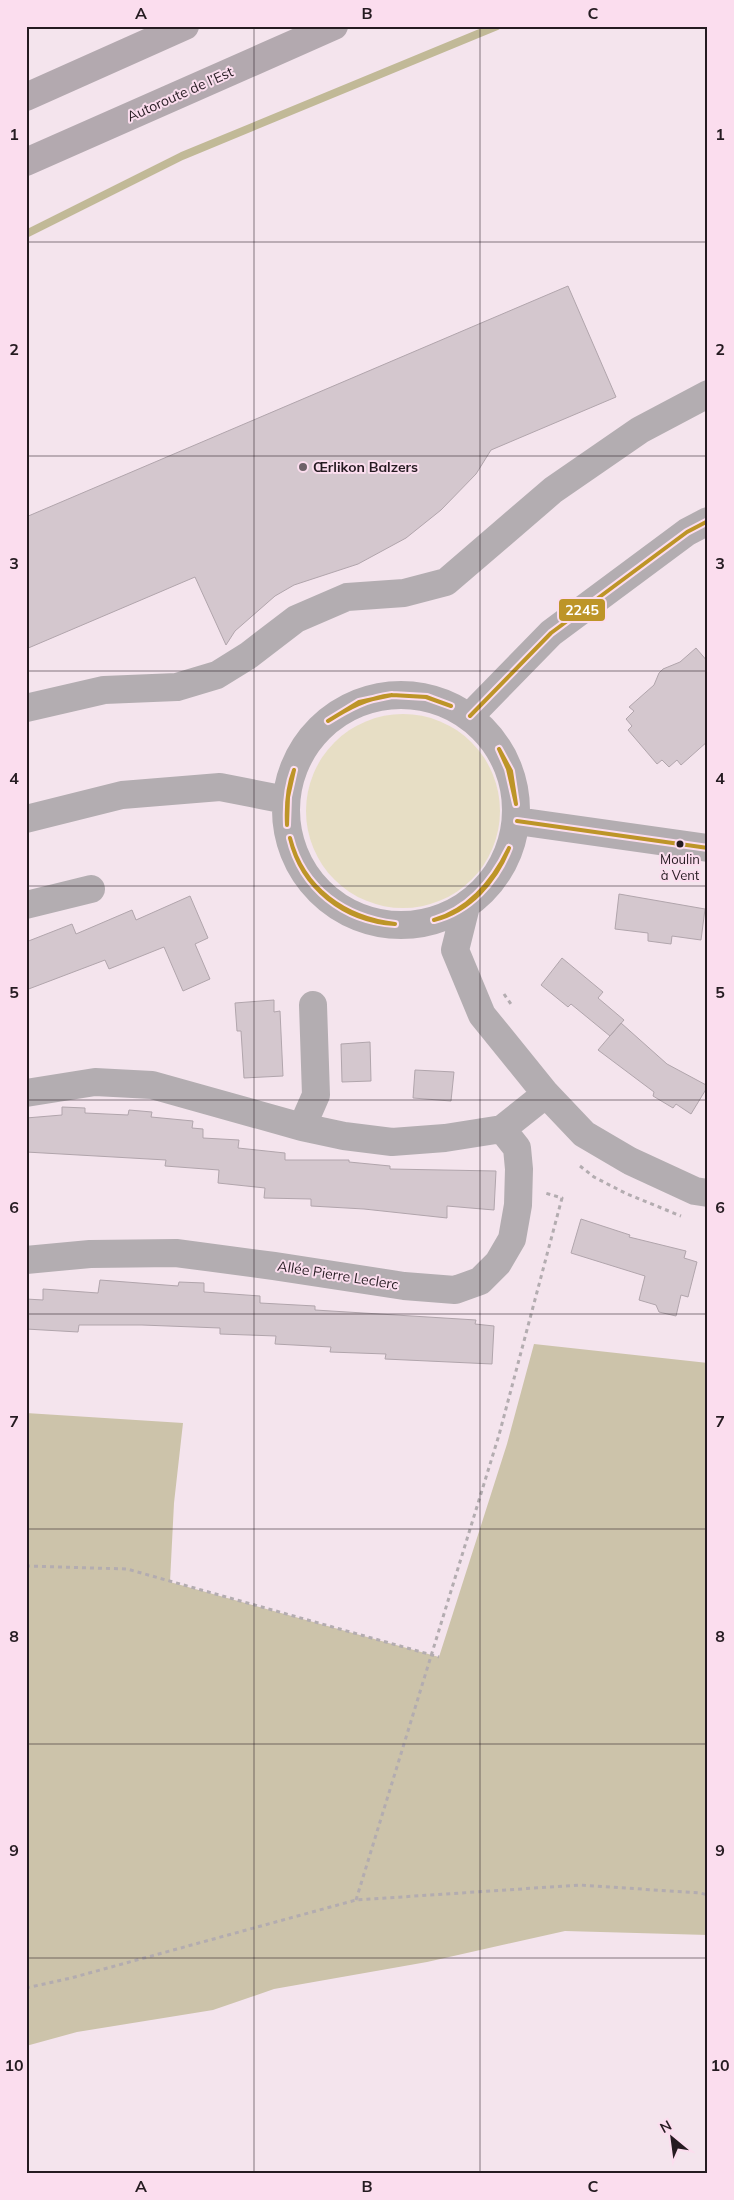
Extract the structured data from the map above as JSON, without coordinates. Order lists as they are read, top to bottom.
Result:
{
  "streets": {
    "highway": ["Autoroute de l’Est"],
    "street": ["Allée Pierre Leclerc"]
  },
  "places": ["Œrlikon Balzers", "Moulin à Vent"],
  "lines": ["transit line 2245"],
  "north": "top left",
  "grid": {
    "columns": ["A", "B", "C"],
    "rows": [
      "1",
      "2",
      "3",
      "4",
      "5",
      "6",
      "7",
      "8",
      "9",
      "10"
    ]
  }
}
